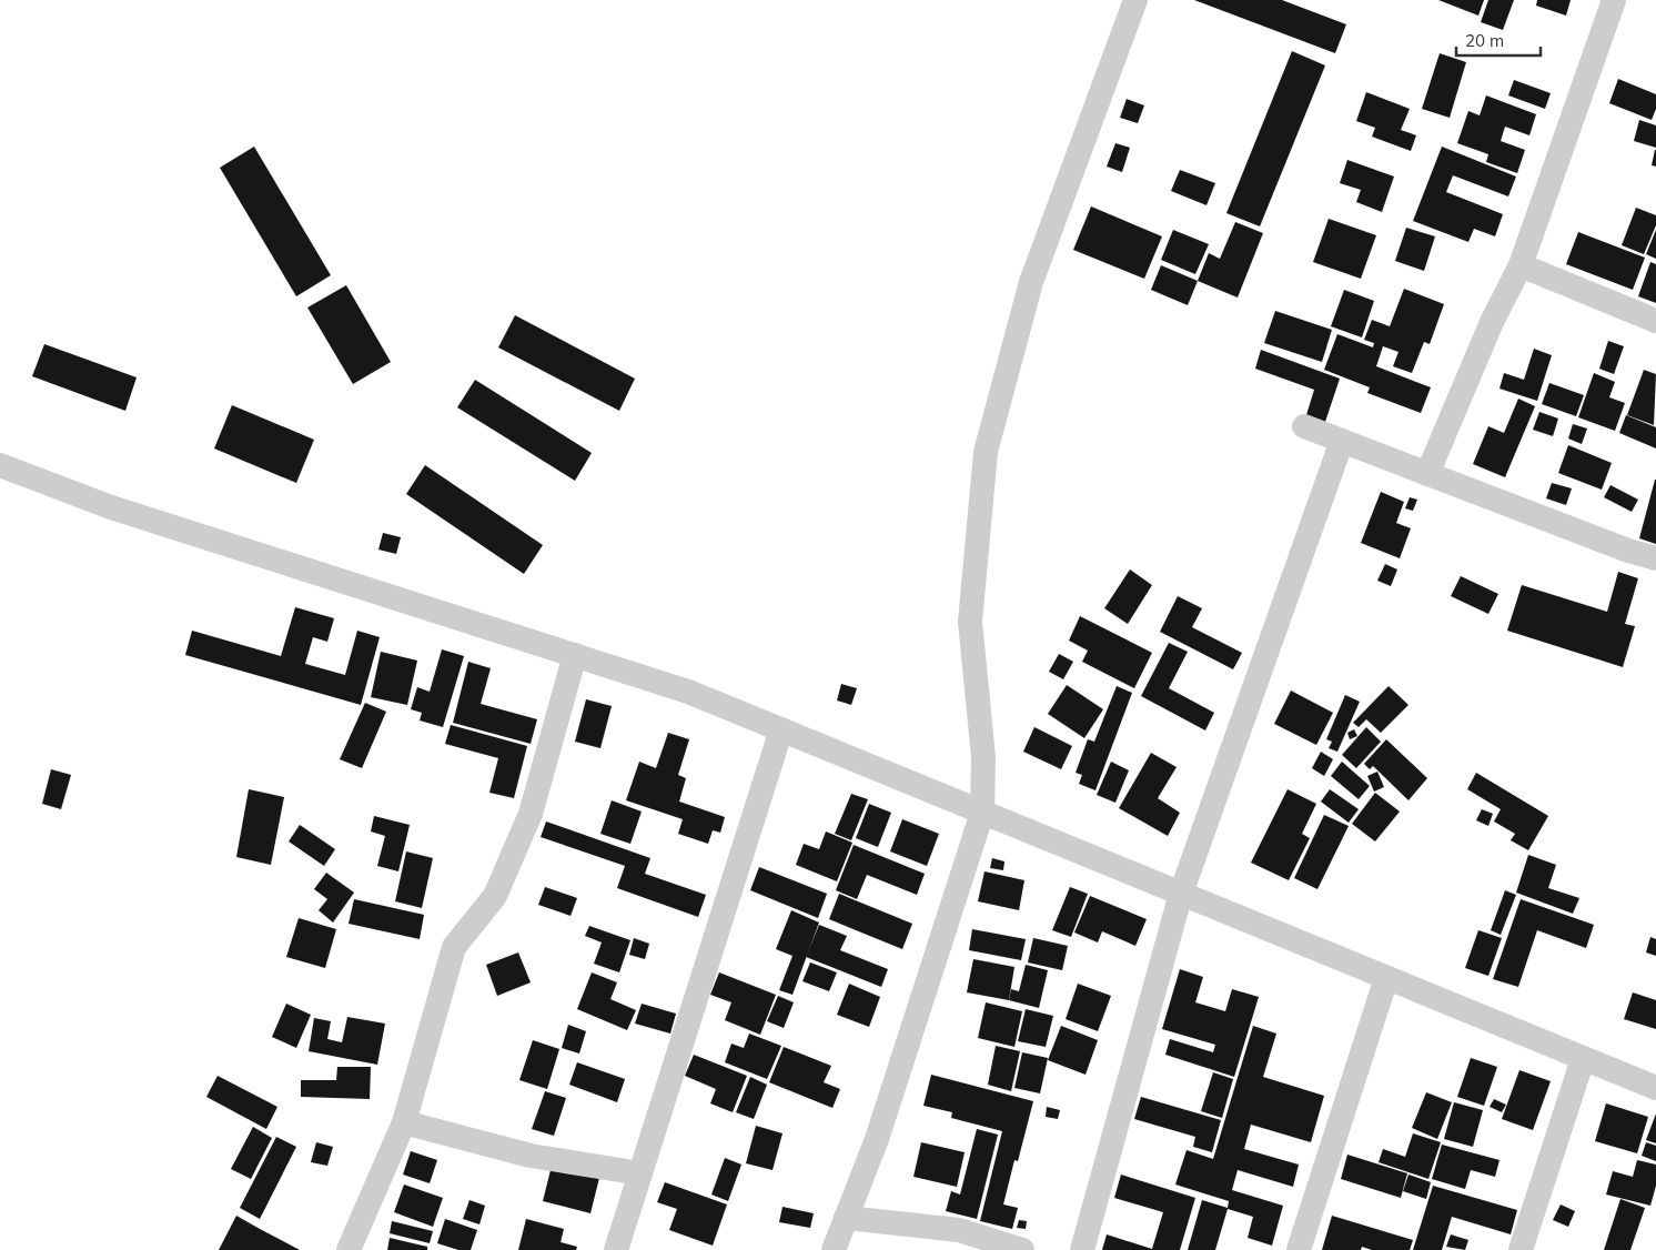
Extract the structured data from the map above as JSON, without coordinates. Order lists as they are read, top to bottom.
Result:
{
  "scale_bar": "20 m"
}
